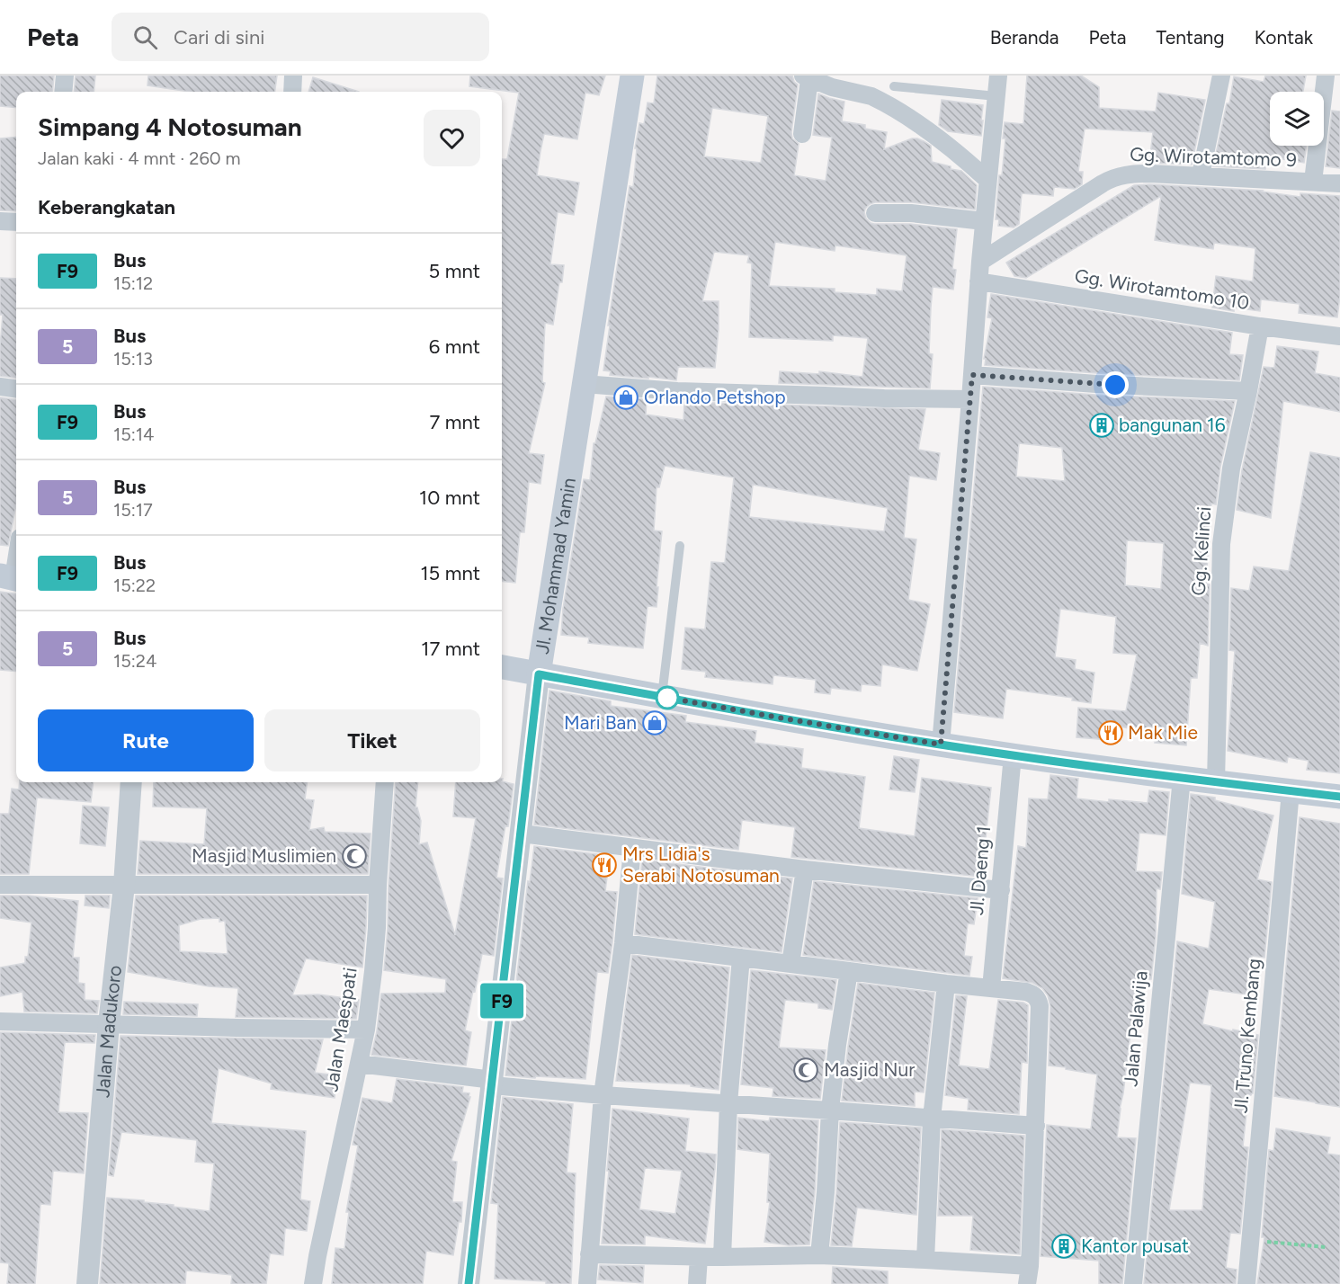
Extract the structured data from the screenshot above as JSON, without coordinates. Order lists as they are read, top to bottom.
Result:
{
  "streets": {
    "main road": ["Jl. Mohammad Yamin"],
    "street": [
      "Gg. Wirotamtomo 9",
      "Gg. Wirotamtomo 10",
      "Gg. Kelinci",
      "Jl. Daeng 1",
      "Jalan Palawija",
      "Jalan Maespati",
      "Jalan Madukoro",
      "Jl. Truno Kembang"
    ]
  },
  "crossings": [
    ["Gg. Wirotamtomo 10", "Gg. Kelinci"]
  ],
  "places": {
    "shop": ["Orlando Petshop", "Mari Ban"],
    "building": ["bangunan 16", "Kantor pusat"],
    "restaurant": ["Mak Mie", "Mrs Lidia's Serabi Notosuman"],
    "mosque": ["Masjid Muslimien", "Masjid Nur"]
  },
  "lines": ["bus line F9"],
  "page": {
    "header": "Peta",
    "search": "Cari di sini",
    "nav": [
      "Beranda",
      "Peta",
      "Tentang",
      "Kontak"
    ],
    "on_map": "F9",
    "heading": [
      ["Simpang 4 Notosuman", "Jalan kaki · 4 mnt · 260 m"],
      "Keberangkatan"
    ],
    "list": [
      {
        "mark": "F9",
        "name": "Bus",
        "note": "15:12",
        "value": "5 mnt"
      },
      {
        "mark": "5",
        "name": "Bus",
        "note": "15:13",
        "value": "6 mnt"
      },
      {
        "mark": "F9",
        "name": "Bus",
        "note": "15:14",
        "value": "7 mnt"
      },
      {
        "mark": "5",
        "name": "Bus",
        "note": "15:17",
        "value": "10 mnt"
      },
      {
        "mark": "F9",
        "name": "Bus",
        "note": "15:22",
        "value": "15 mnt"
      },
      {
        "mark": "5",
        "name": "Bus",
        "note": "15:24",
        "value": "17 mnt"
      }
    ],
    "buttons": ["Rute", "Tiket"]
  }
}
